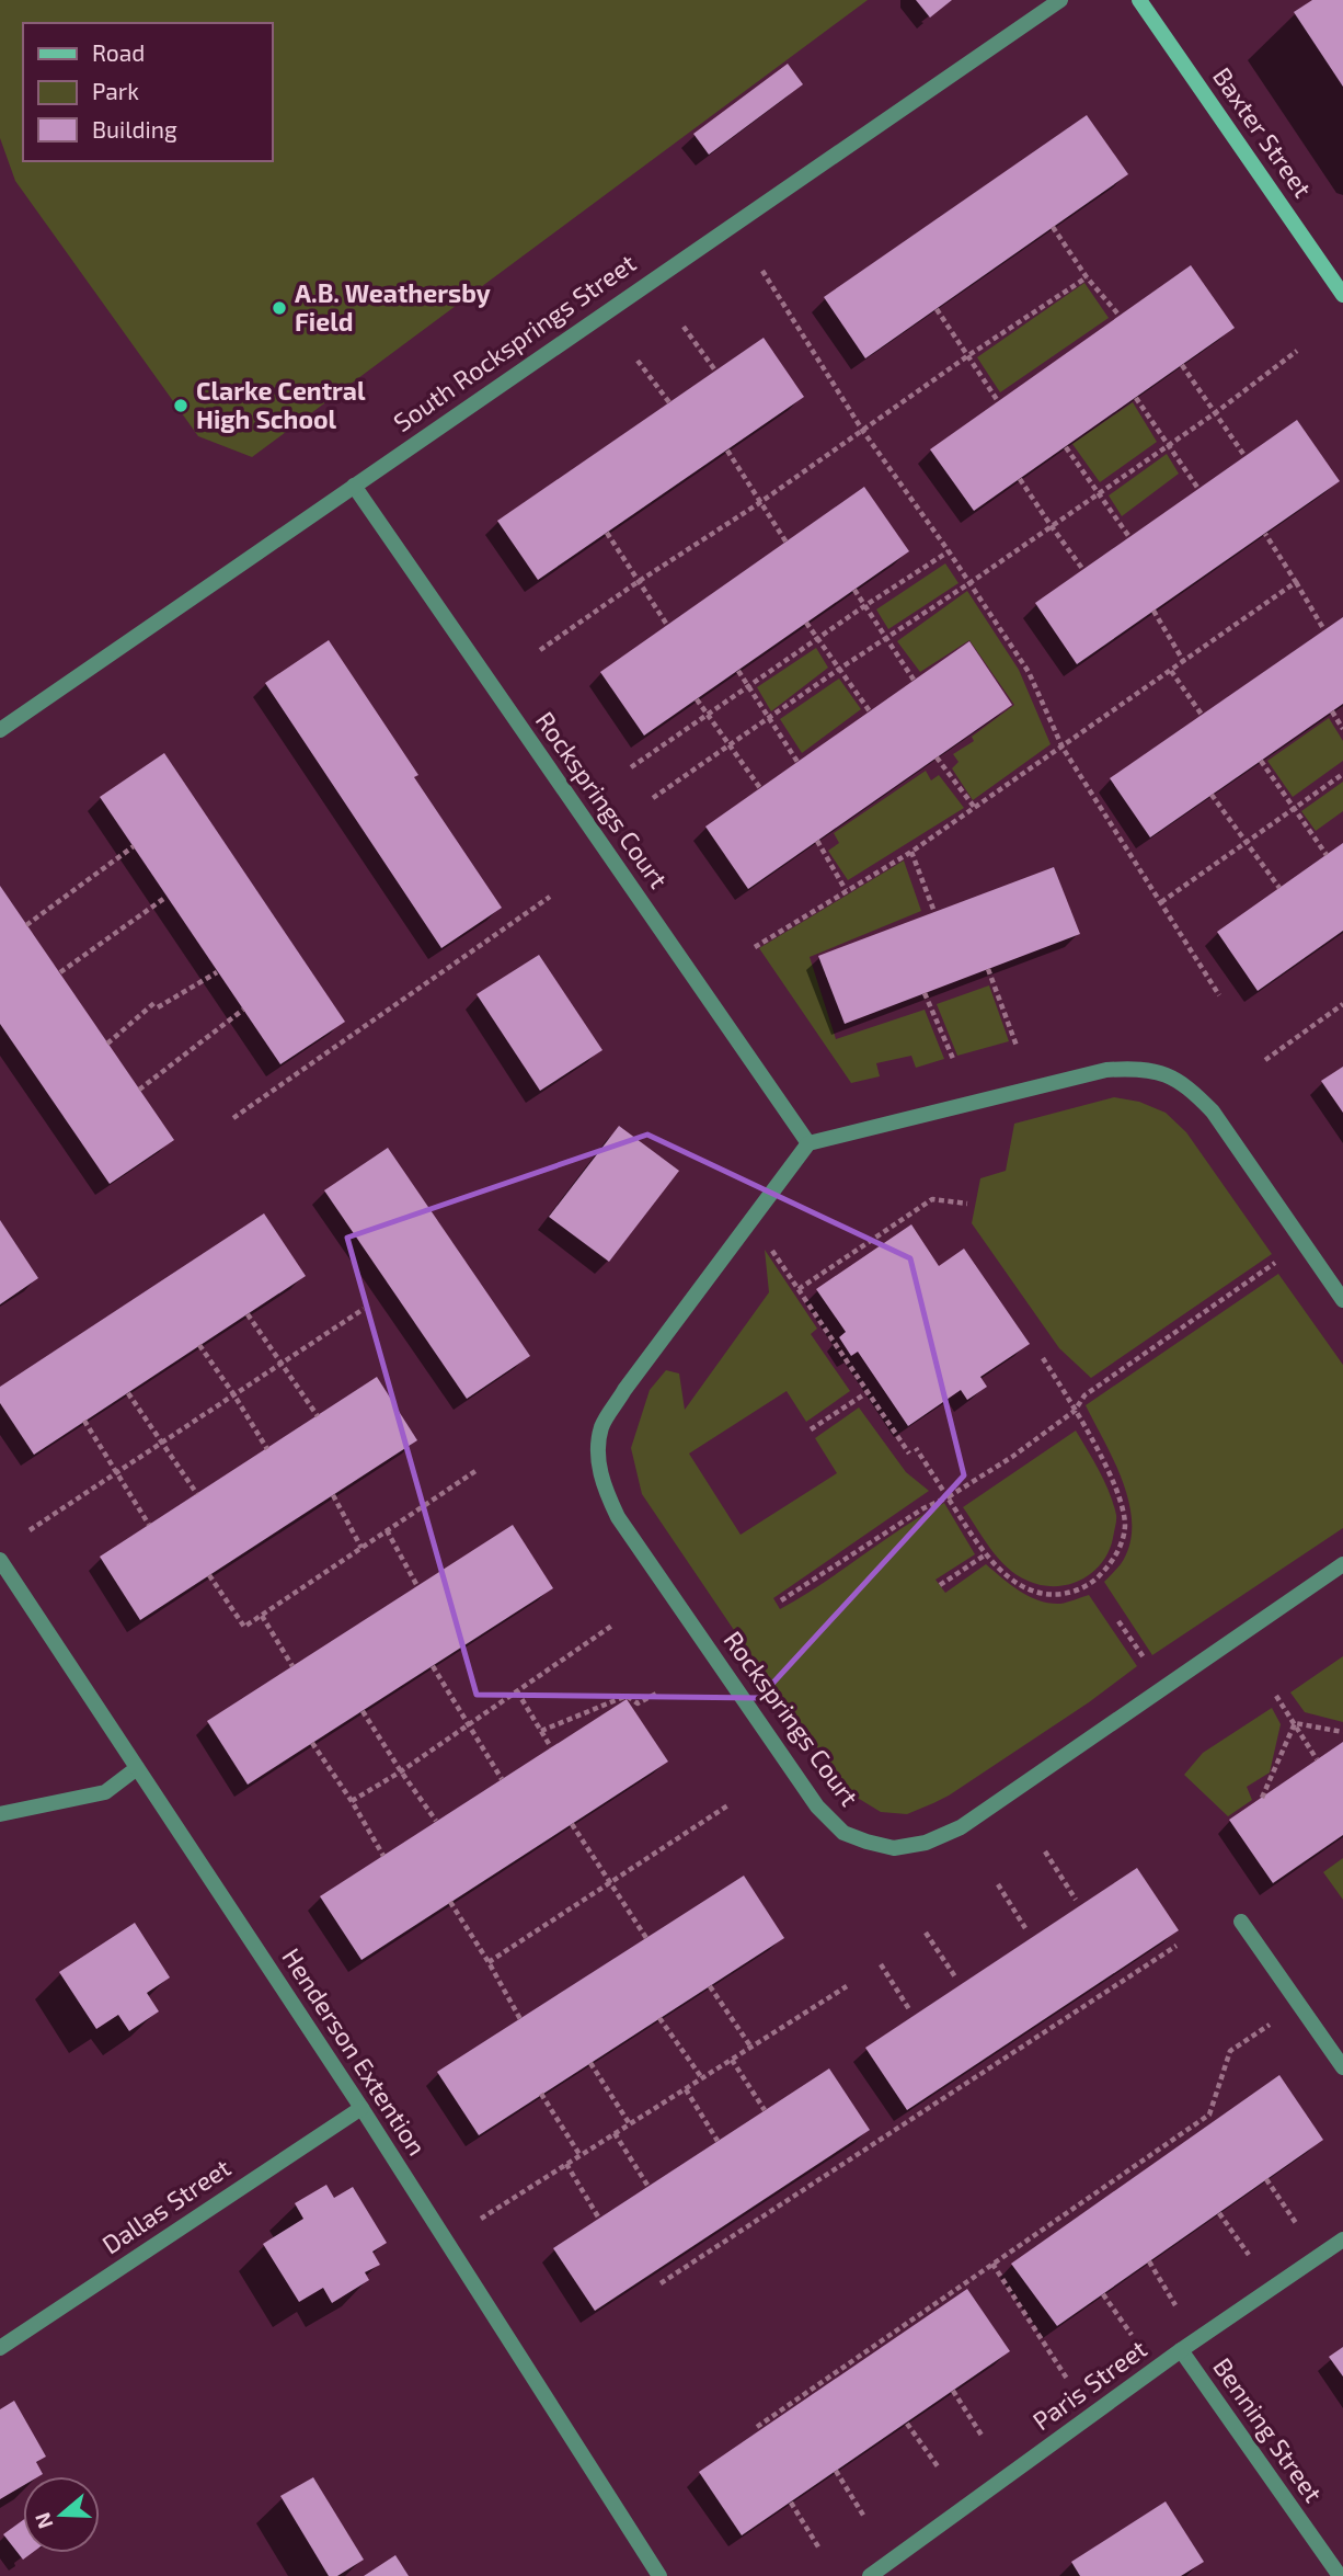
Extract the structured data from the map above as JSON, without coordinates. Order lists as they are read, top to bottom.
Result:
{
  "streets": {
    "main road": ["Baxter Street"],
    "street": [
      "South Rocksprings Street",
      "Rocksprings Court",
      "Henderson Extention",
      "Dallas Street",
      "Paris Street",
      "Benning Street"
    ]
  },
  "crossings": [
    ["South Rocksprings Street", "Rocksprings Court"],
    ["Henderson Extention", "Dallas Street"],
    ["Paris Street", "Benning Street"]
  ],
  "places": ["A.B. Weathersby Field", "Clarke Central High School"],
  "legend": ["Road", "Park", "Building"],
  "north": "left"
}
